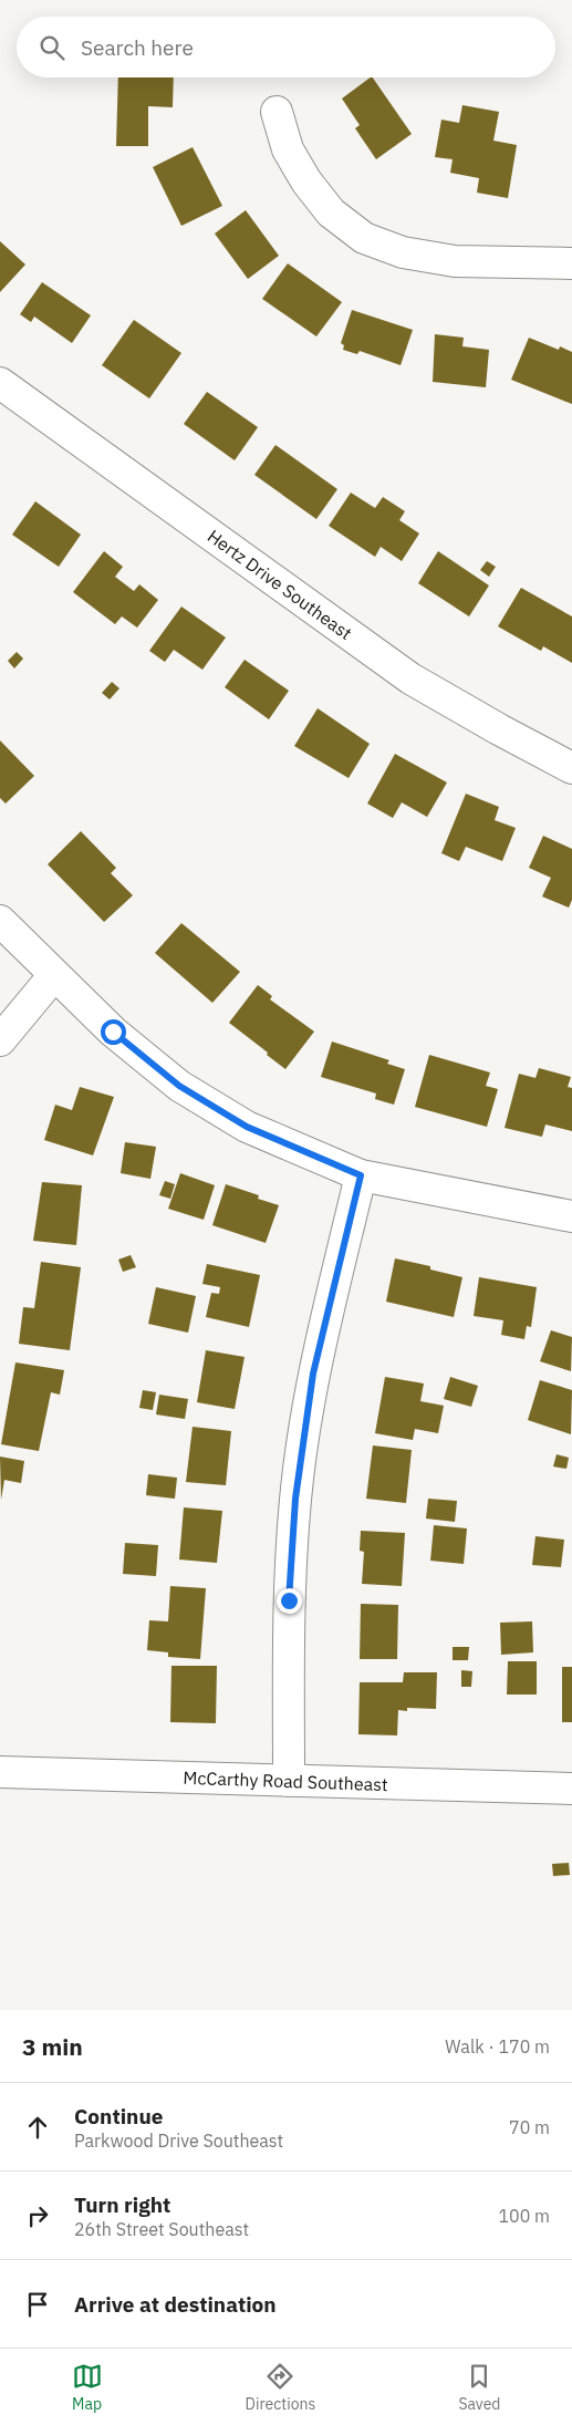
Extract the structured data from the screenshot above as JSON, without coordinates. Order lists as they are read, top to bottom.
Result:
{
  "streets": {
    "street": ["Hertz Drive Southeast", "McCarthy Road Southeast"]
  },
  "page": {
    "search": "Search here",
    "heading": ["3 min", "Walk · 170 m"],
    "list": [
      ["Continue", "Parkwood Drive Southeast", "70 m"],
      ["Turn right", "26th Street Southeast", "100 m"],
      "Arrive at destination"
    ],
    "nav": ["Map", "Directions", "Saved"]
  }
}
